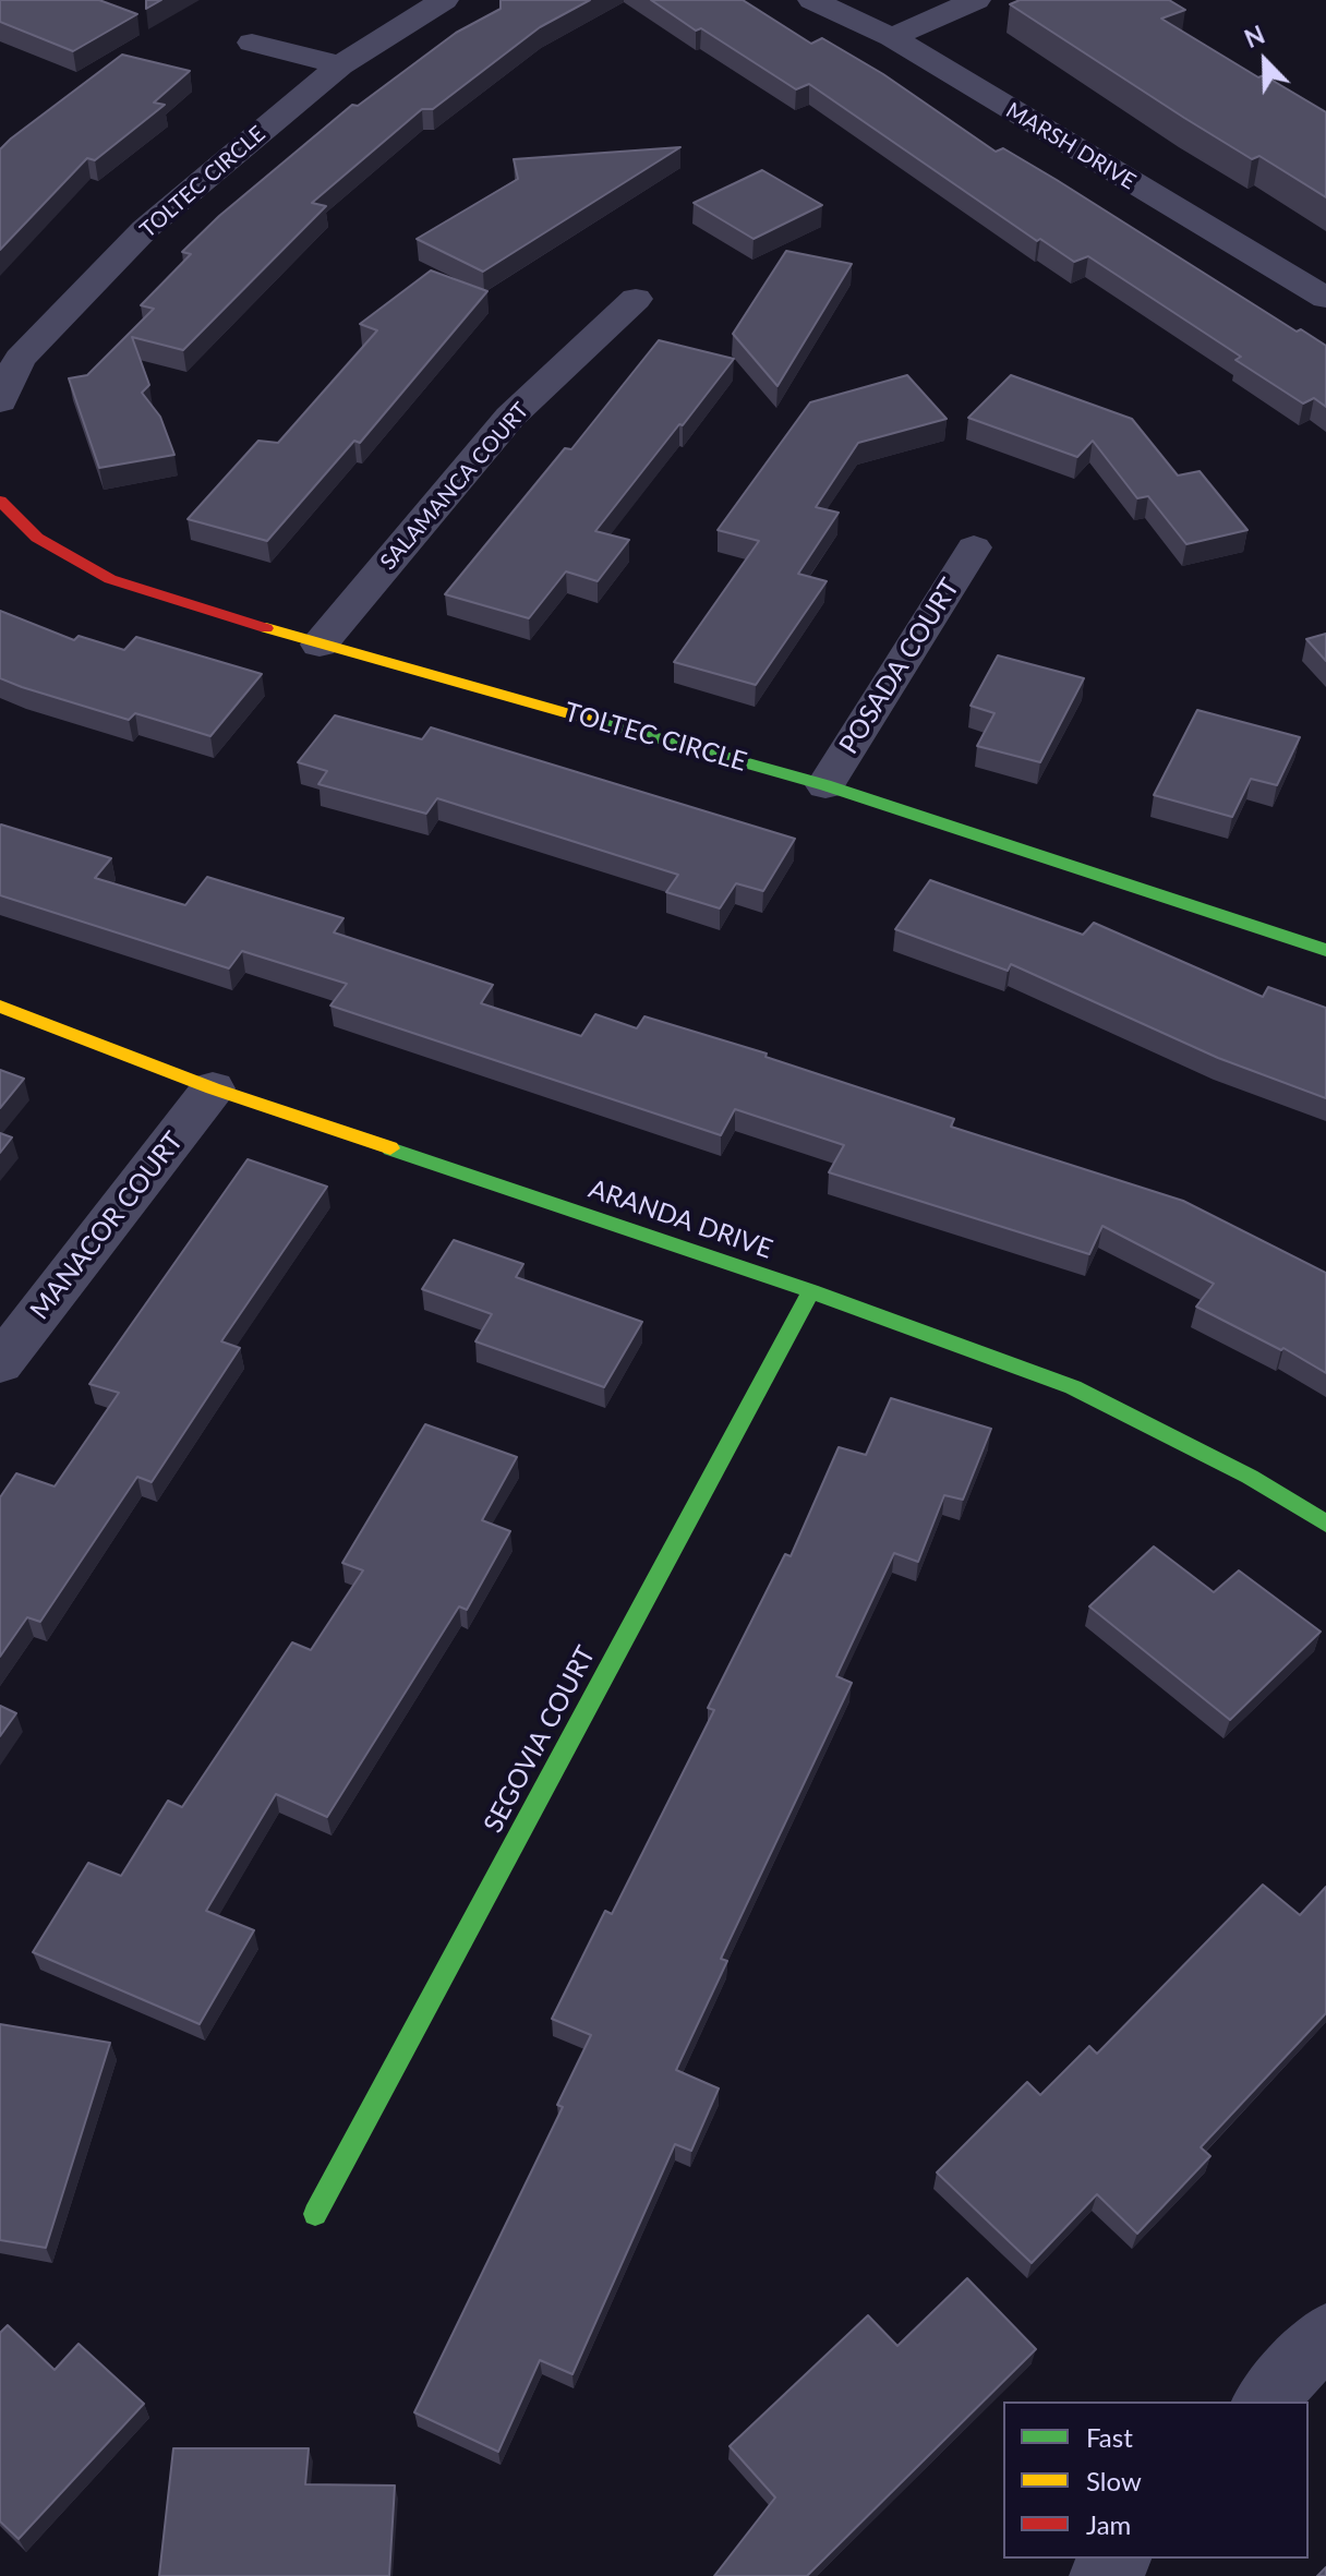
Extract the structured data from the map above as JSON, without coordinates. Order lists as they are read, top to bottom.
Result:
{
  "streets": {
    "street": [
      "MARSH DRIVE",
      "TOLTEC CIRCLE",
      "SALAMANCA COURT",
      "POSADA COURT",
      "ARANDA DRIVE",
      "MANACOR COURT",
      "SEGOVIA COURT"
    ]
  },
  "crossings": [
    ["TOLTEC CIRCLE", "SALAMANCA COURT"],
    ["TOLTEC CIRCLE", "POSADA COURT"],
    ["ARANDA DRIVE", "MANACOR COURT"],
    ["ARANDA DRIVE", "SEGOVIA COURT"]
  ],
  "legend": ["Fast", "Slow", "Jam"],
  "north": "top left"
}
